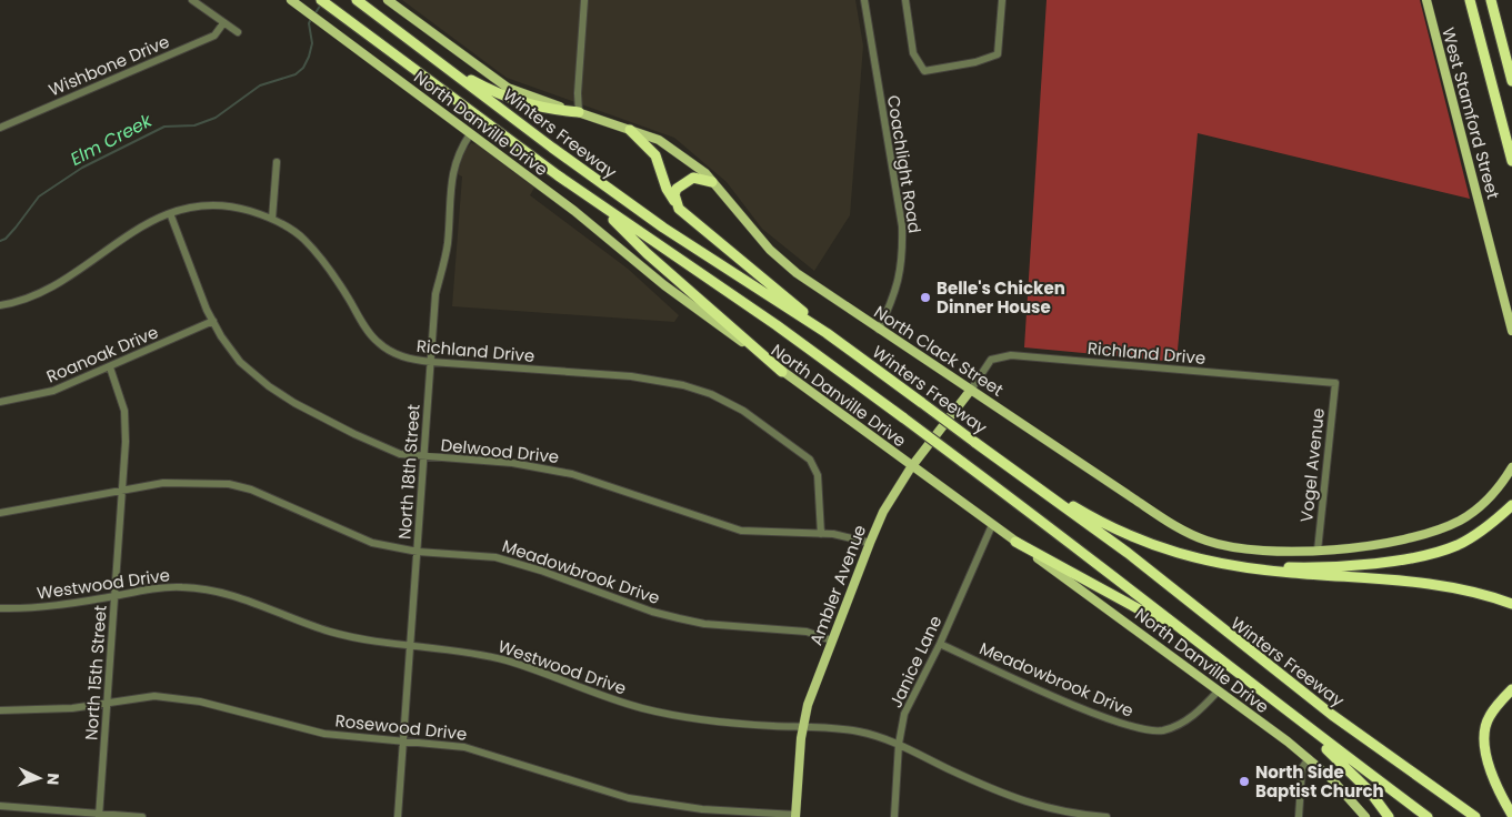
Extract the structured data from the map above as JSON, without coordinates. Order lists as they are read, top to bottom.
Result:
{
  "streets": {
    "highway": ["Winters Freeway"],
    "main road": [
      "West Stamford Street",
      "North Danville Drive",
      "North Clack Street",
      "Ambler Avenue"
    ],
    "street": [
      "Wishbone Drive",
      "Coachlight Road",
      "Richland Drive",
      "Roanoak Drive",
      "Delwood Drive",
      "Vogel Avenue",
      "North 18th Street",
      "Meadowbrook Drive",
      "Westwood Drive",
      "Janice Lane",
      "North 15th Street",
      "Rosewood Drive"
    ]
  },
  "crossings": [
    ["North Danville Drive", "North 18th Street"],
    ["North Danville Drive", "Meadowbrook Drive"],
    ["North Danville Drive", "Ambler Avenue"],
    ["North Danville Drive", "Janice Lane"],
    ["Coachlight Road", "North Clack Street"],
    ["Richland Drive", "North Clack Street"],
    ["Richland Drive", "Delwood Drive"],
    ["Richland Drive", "Vogel Avenue"],
    ["Richland Drive", "North 18th Street"],
    ["Richland Drive", "Ambler Avenue"],
    ["North Clack Street", "Vogel Avenue"],
    ["North Clack Street", "Ambler Avenue"],
    ["Roanoak Drive", "Delwood Drive"],
    ["Roanoak Drive", "North 15th Street"],
    ["Delwood Drive", "North 18th Street"],
    ["Delwood Drive", "Ambler Avenue"],
    ["North 18th Street", "Meadowbrook Drive"],
    ["North 18th Street", "Westwood Drive"],
    ["North 18th Street", "Rosewood Drive"],
    ["Meadowbrook Drive", "Ambler Avenue"],
    ["Meadowbrook Drive", "Janice Lane"],
    ["Meadowbrook Drive", "North 15th Street"],
    ["Westwood Drive", "Ambler Avenue"],
    ["Westwood Drive", "Janice Lane"],
    ["Westwood Drive", "North 15th Street"],
    ["Ambler Avenue", "Rosewood Drive"],
    ["North 15th Street", "Rosewood Drive"]
  ],
  "water": ["Elm Creek"],
  "places": ["Belle's Chicken Dinner House", "North Side Baptist Church"],
  "north": "right"
}
